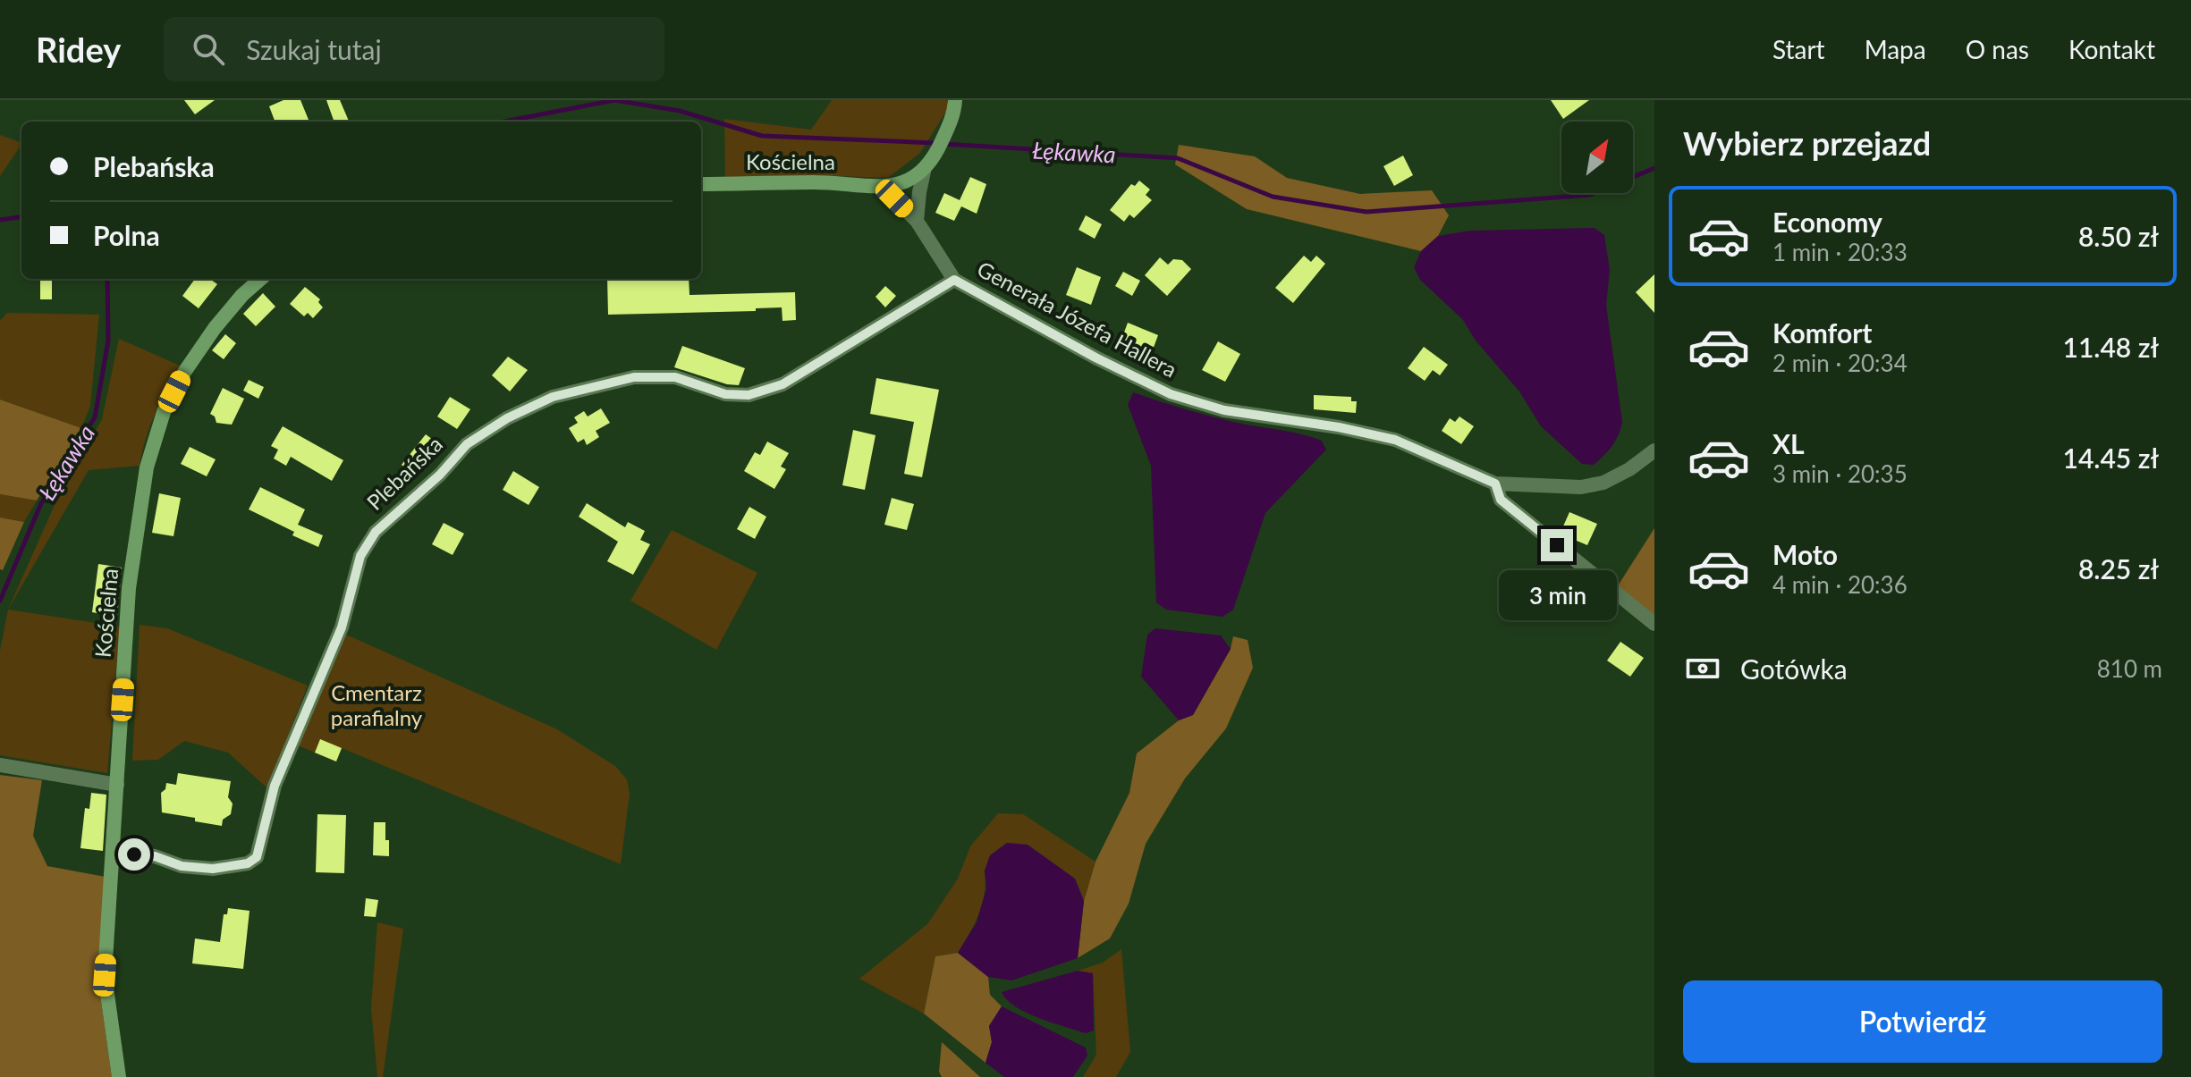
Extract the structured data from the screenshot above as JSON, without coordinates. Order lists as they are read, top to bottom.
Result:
{
  "streets": {
    "street": ["Kościelna", "Generała Józefa Hallera", "Plebańska"]
  },
  "crossings": [
    ["Kościelna", "Generała Józefa Hallera"],
    ["Kościelna", "Plebańska"],
    ["Generała Józefa Hallera", "Plebańska"]
  ],
  "water": ["Łękawka"],
  "parks": ["Cmentarz parafialny"],
  "north": "top right",
  "page": {
    "header": "Ridey",
    "search": "Szukaj tutaj",
    "nav": [
      "Start",
      "Mapa",
      "O nas",
      "Kontakt"
    ],
    "heading": "Wybierz przejazd",
    "banner": ["Plebańska", "Polna"],
    "list": [
      {
        "name": "Economy",
        "note": "1 min · 20:33",
        "value": "8.50 zł"
      },
      {
        "name": "Komfort",
        "note": "2 min · 20:34",
        "value": "11.48 zł"
      },
      {
        "name": "XL",
        "note": "3 min · 20:35",
        "value": "14.45 zł"
      },
      {
        "name": "Moto",
        "note": "4 min · 20:36",
        "value": "8.25 zł"
      }
    ],
    "bubble": "3 min",
    "pay": ["Gotówka", "810 m"],
    "buttons": "Potwierdź"
  }
}
